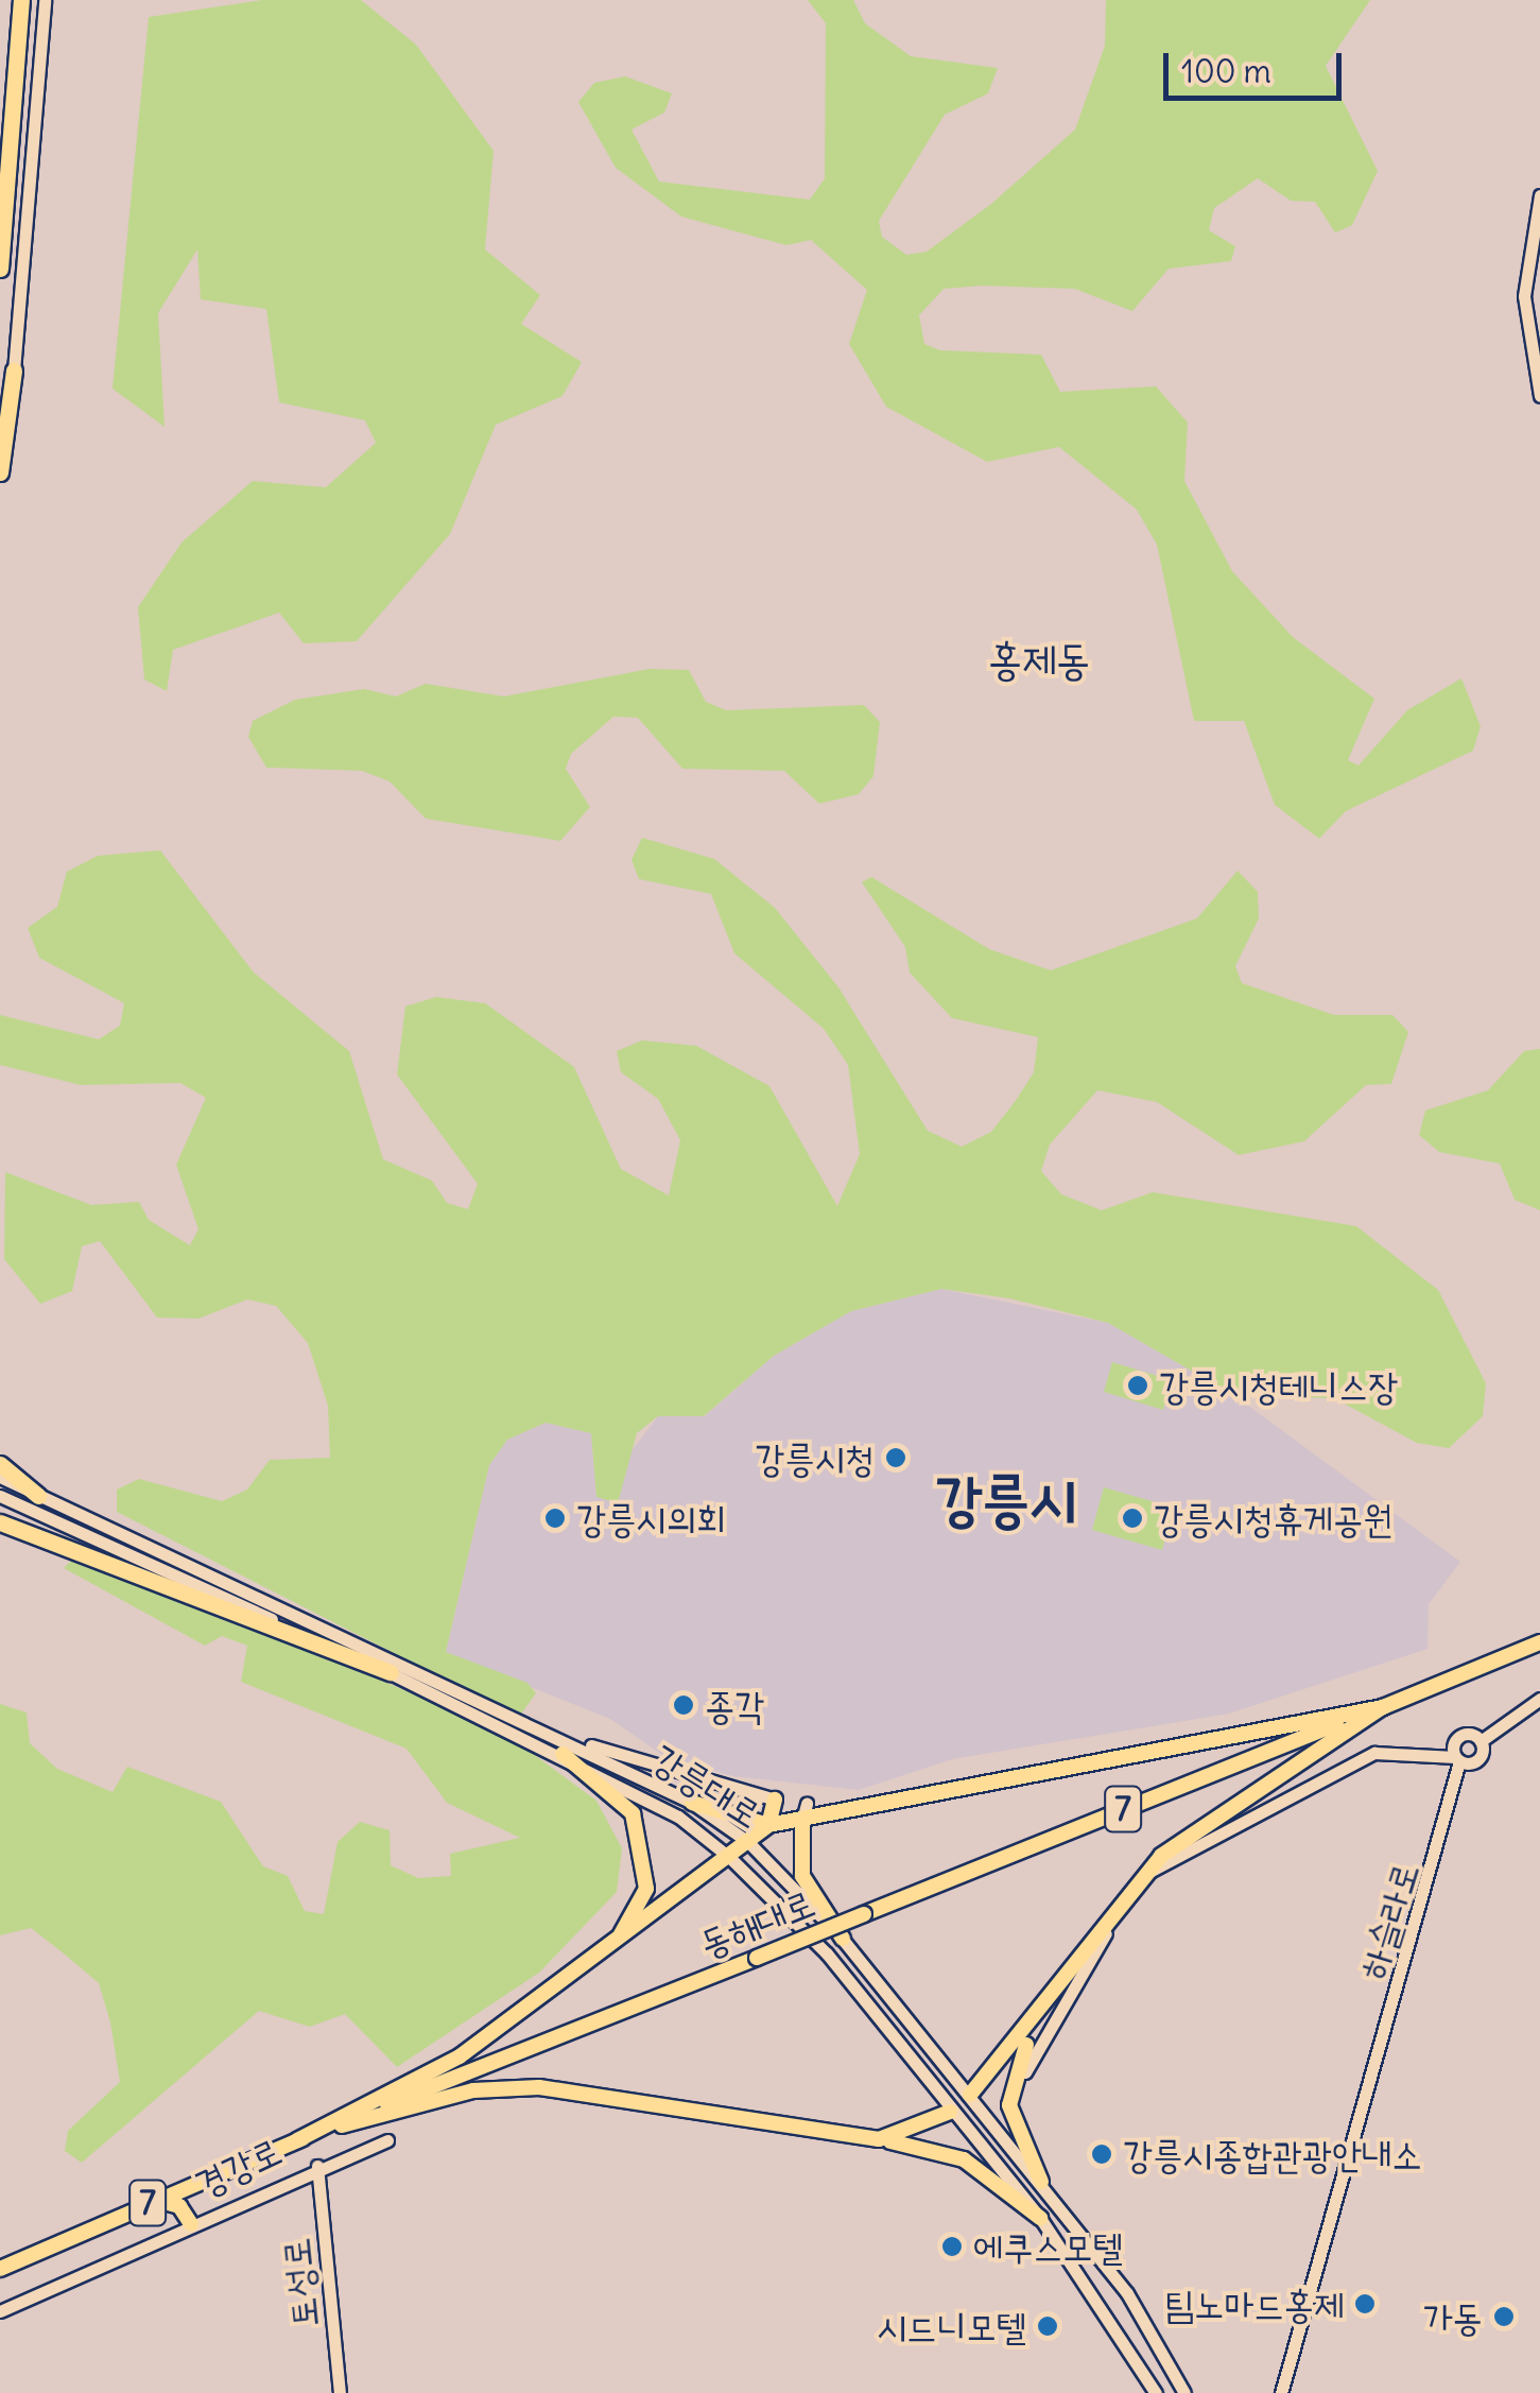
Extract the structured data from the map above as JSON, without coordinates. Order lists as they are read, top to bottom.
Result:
{
  "streets": {
    "main road": ["7", "동해대로"],
    "street": [
      "강릉대로",
      "하슬라로",
      "경강로",
      "토성로"
    ]
  },
  "crossings": [
    ["경강로", "토성로"]
  ],
  "districts": ["홍제동", "강릉시"],
  "places": [
    "강릉시청테니스장",
    "강릉시청",
    "강릉시의회",
    "강릉시청휴게공원",
    "종각",
    "강릉시종합관광안내소",
    "에쿠스모텔",
    "팀노마드홍제",
    "가동",
    "시드니모텔"
  ],
  "scale_bar": "100 m"
}
